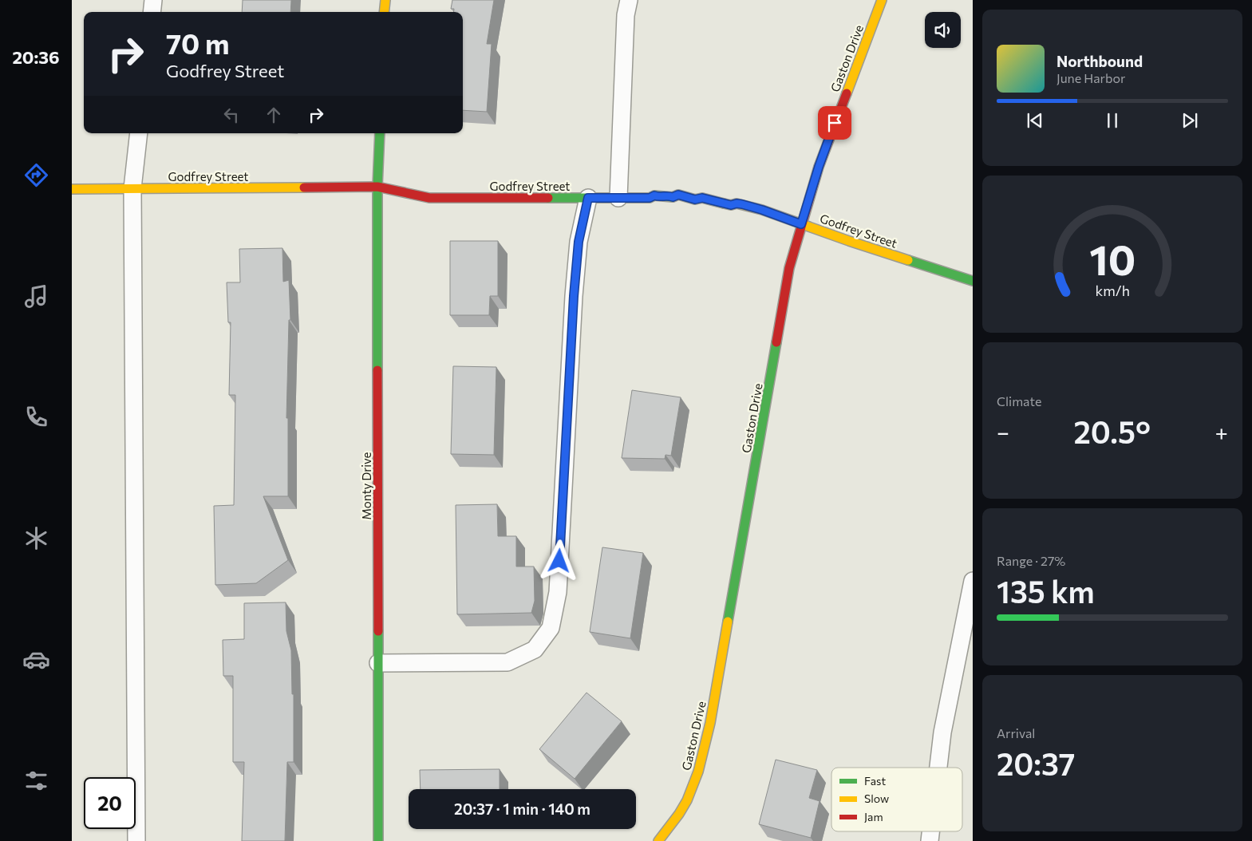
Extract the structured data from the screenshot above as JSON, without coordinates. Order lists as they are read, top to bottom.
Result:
{
  "streets": {
    "street": ["Gaston Drive", "Godfrey Street", "Monty Drive"]
  },
  "crossings": [
    ["Gaston Drive", "Godfrey Street"],
    ["Godfrey Street", "Monty Drive"]
  ],
  "legend": ["Fast", "Slow", "Jam"],
  "page": {
    "tabs": "20:36",
    "turn": ["70 m", "Godfrey Street"],
    "song": ["Northbound", "June Harbor"],
    "tile": [
      "Climate",
      ["Range · 27%", "135 km"],
      ["Arrival", "20:37"]
    ],
    "heat": ["−", "20.5°", "+"],
    "limit": "20",
    "trip": "20:37 · 1 min · 140 m",
    "gauge": ["10", "km/h"]
  }
}
